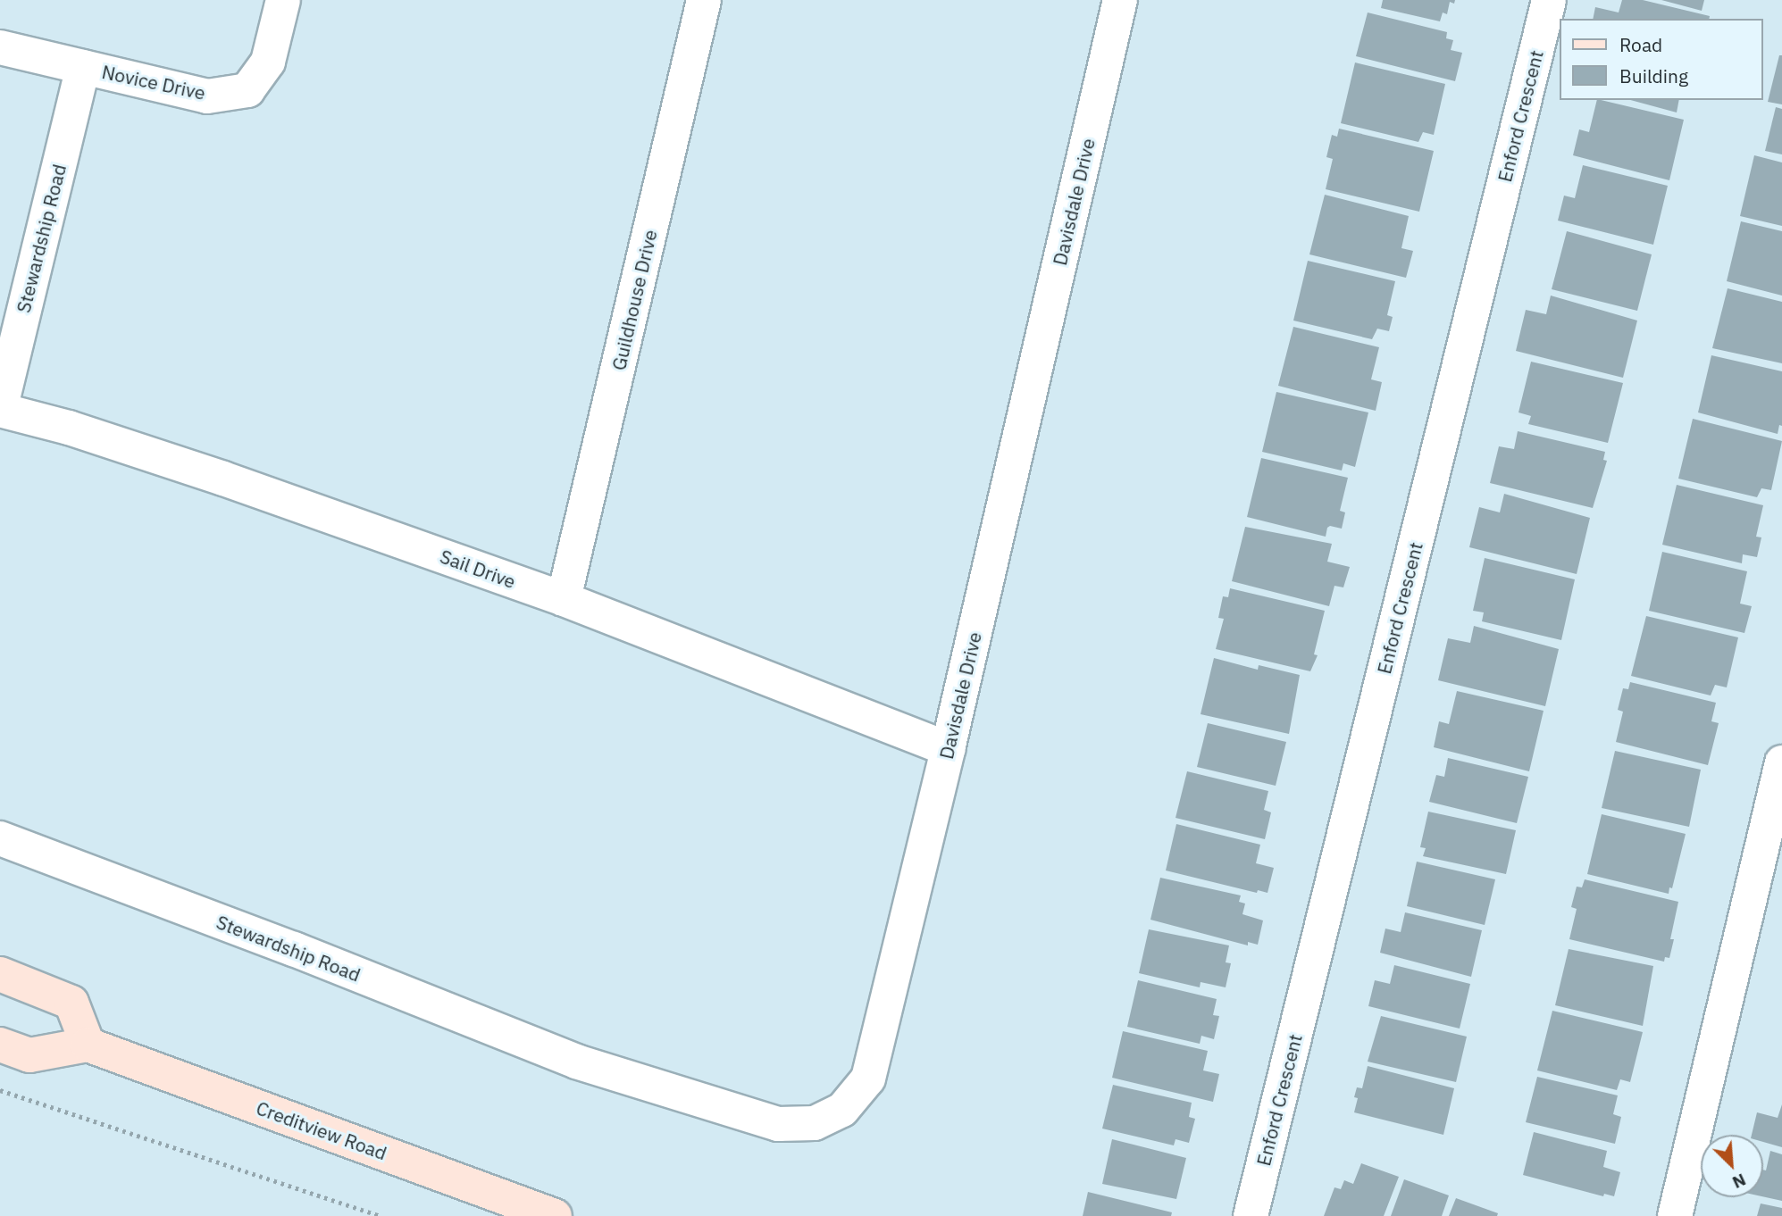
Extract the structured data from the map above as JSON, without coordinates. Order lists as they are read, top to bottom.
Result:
{
  "streets": {
    "main road": ["Creditview Road"],
    "street": [
      "Novice Drive",
      "Enford Crescent",
      "Davisdale Drive",
      "Stewardship Road",
      "Guildhouse Drive",
      "Sail Drive"
    ]
  },
  "crossings": [
    ["Novice Drive", "Stewardship Road"],
    ["Davisdale Drive", "Stewardship Road"],
    ["Davisdale Drive", "Sail Drive"],
    ["Stewardship Road", "Sail Drive"],
    ["Guildhouse Drive", "Sail Drive"]
  ],
  "legend": ["Road", "Building"],
  "north": "bottom right"
}
